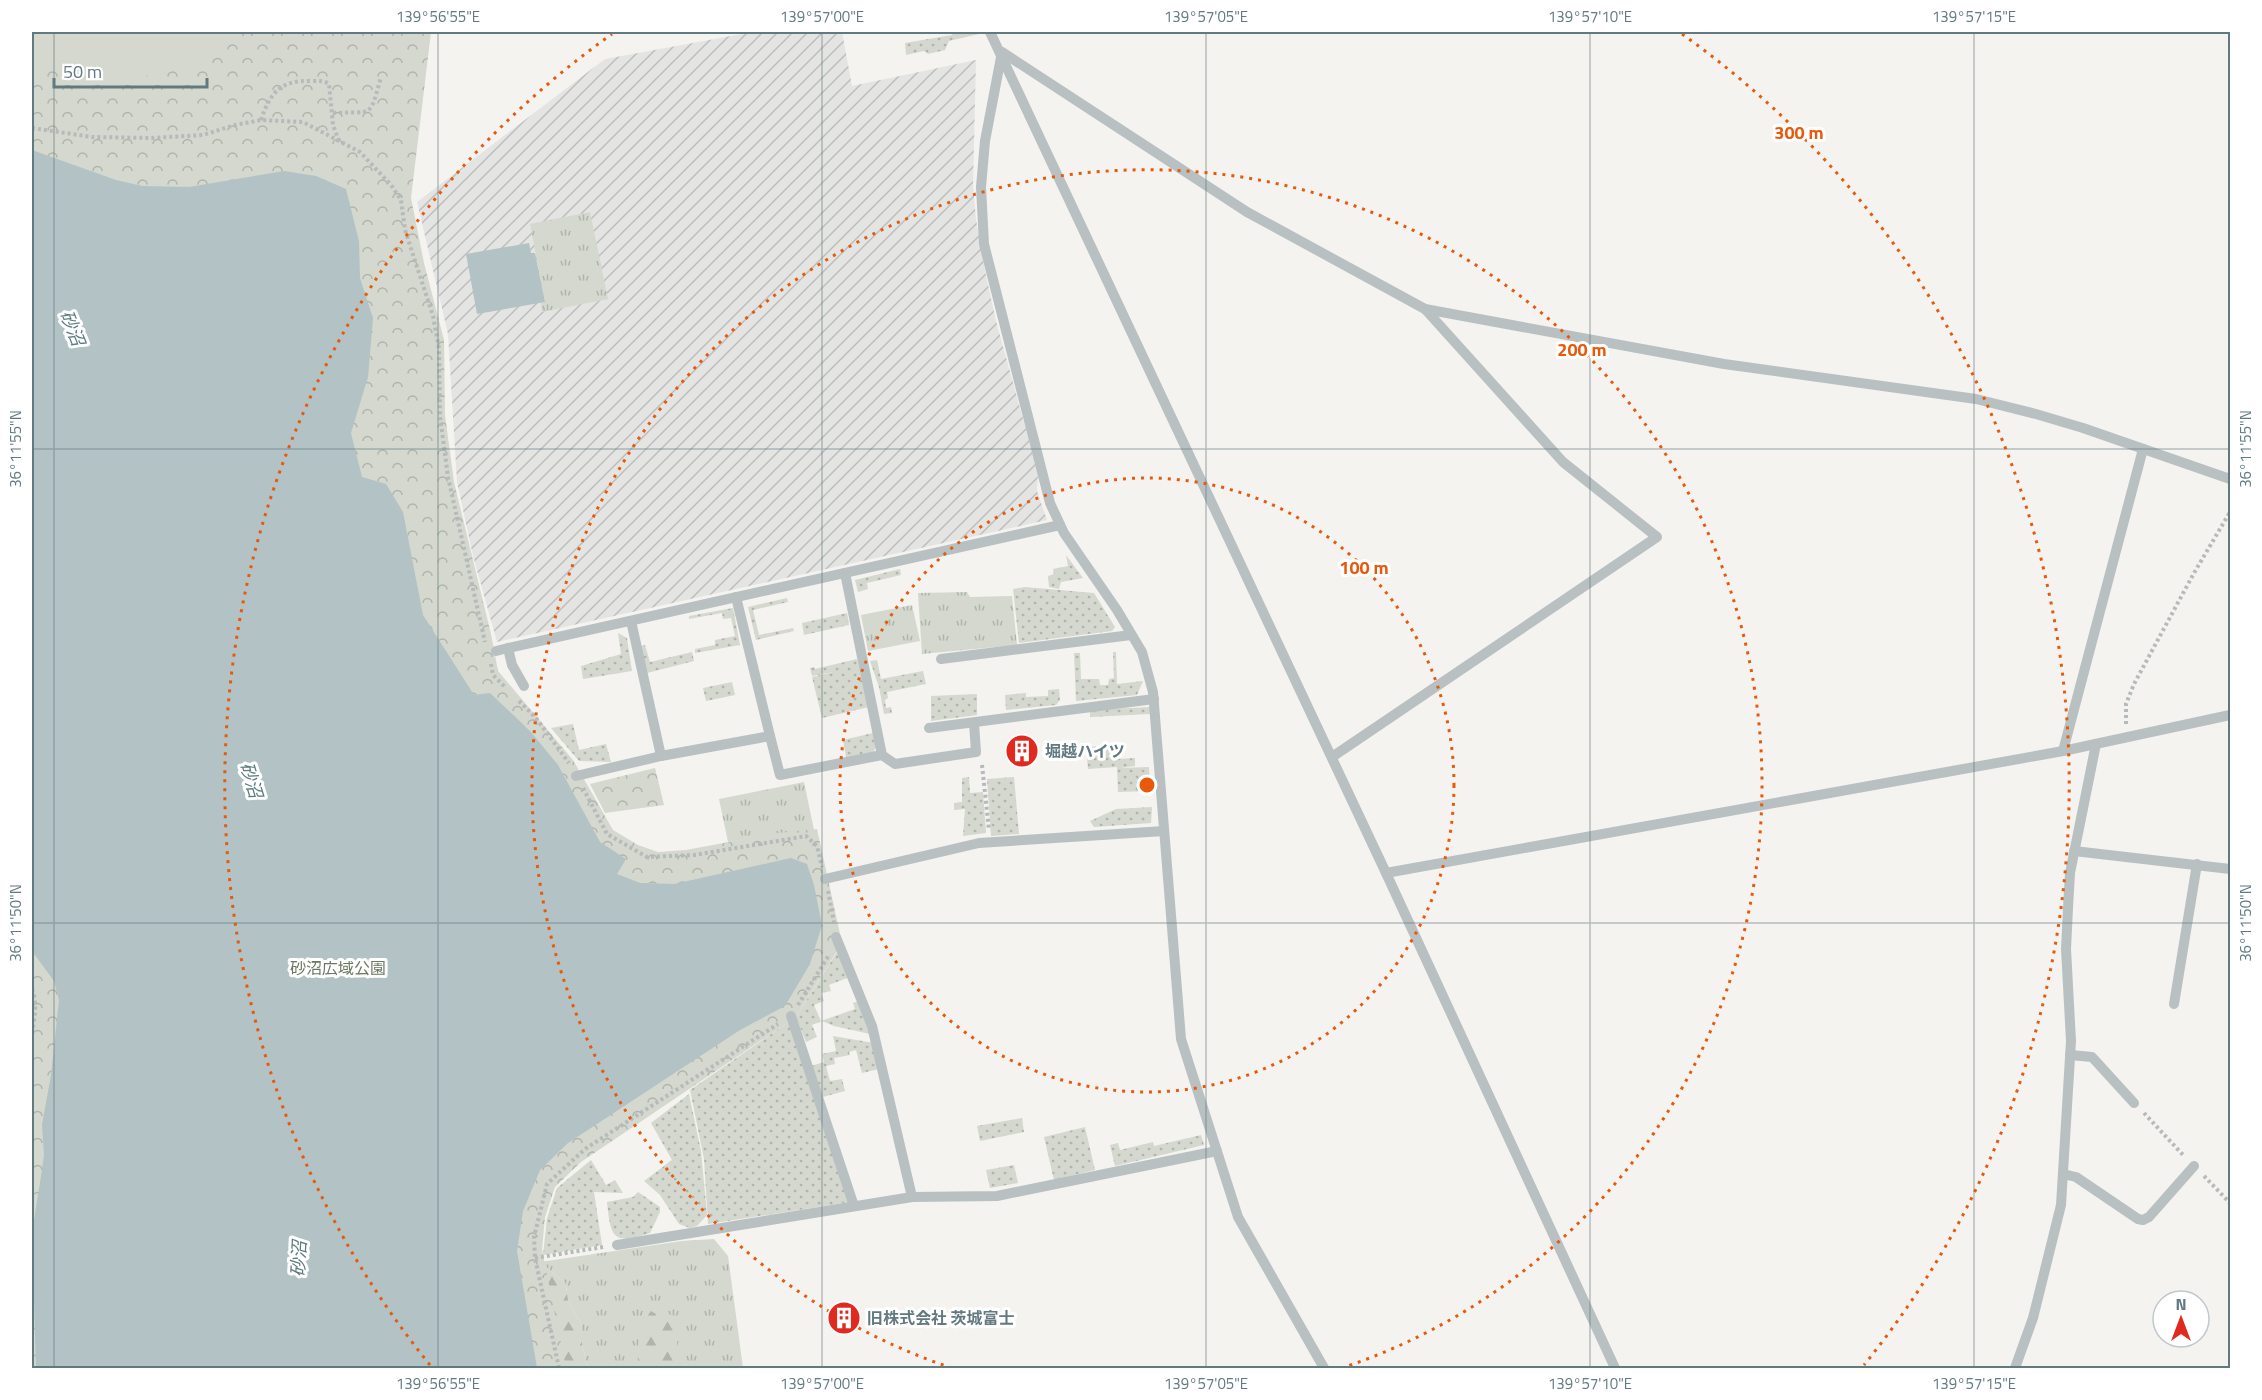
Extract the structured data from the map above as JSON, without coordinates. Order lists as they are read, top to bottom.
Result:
{
  "water": ["砂沼"],
  "parks": ["砂沼広域公園"],
  "places": {
    "building": ["堀越ハイツ", "旧株式会社 茨城富士"]
  },
  "scale_bar": "50 m",
  "north": "top",
  "coordinates": [
    "139°56'55\"E",
    "139°57'00\"E",
    "139°57'05\"E",
    "139°57'10\"E",
    "139°57'15\"E",
    "36°11'55\"N",
    "36°11'50\"N"
  ],
  "rings": ["300 m", "200 m", "100 m"]
}
